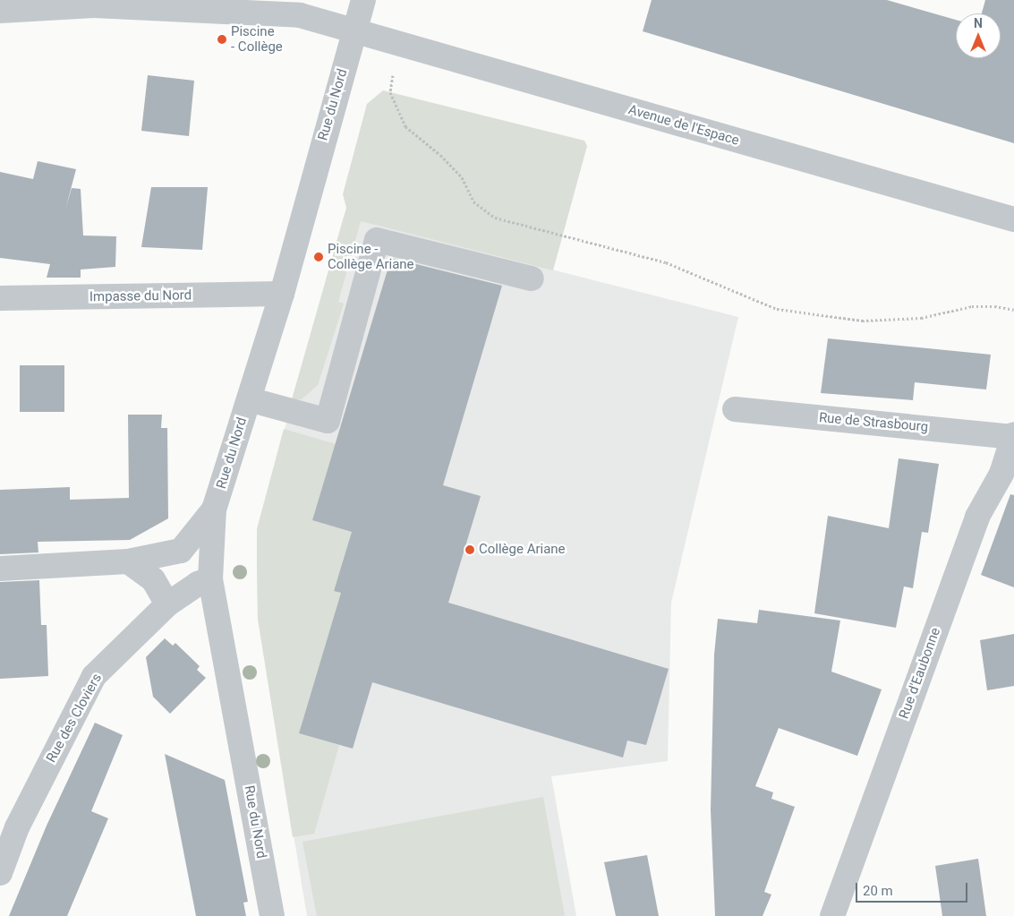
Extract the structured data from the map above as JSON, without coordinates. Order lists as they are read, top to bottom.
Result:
{
  "streets": {
    "street": [
      "Rue du Nord",
      "Avenue de l'Espace",
      "Impasse du Nord",
      "Rue de Strasbourg",
      "Rue d'Eaubonne",
      "Rue des Cloviers"
    ]
  },
  "crossings": [
    ["Rue du Nord", "Avenue de l'Espace"],
    ["Rue du Nord", "Impasse du Nord"],
    ["Rue du Nord", "Rue des Cloviers"],
    ["Rue de Strasbourg", "Rue d'Eaubonne"]
  ],
  "places": ["Piscine - Collège", "Piscine - Collège Ariane", "Collège Ariane"],
  "scale_bar": "20 m",
  "north": "top"
}
